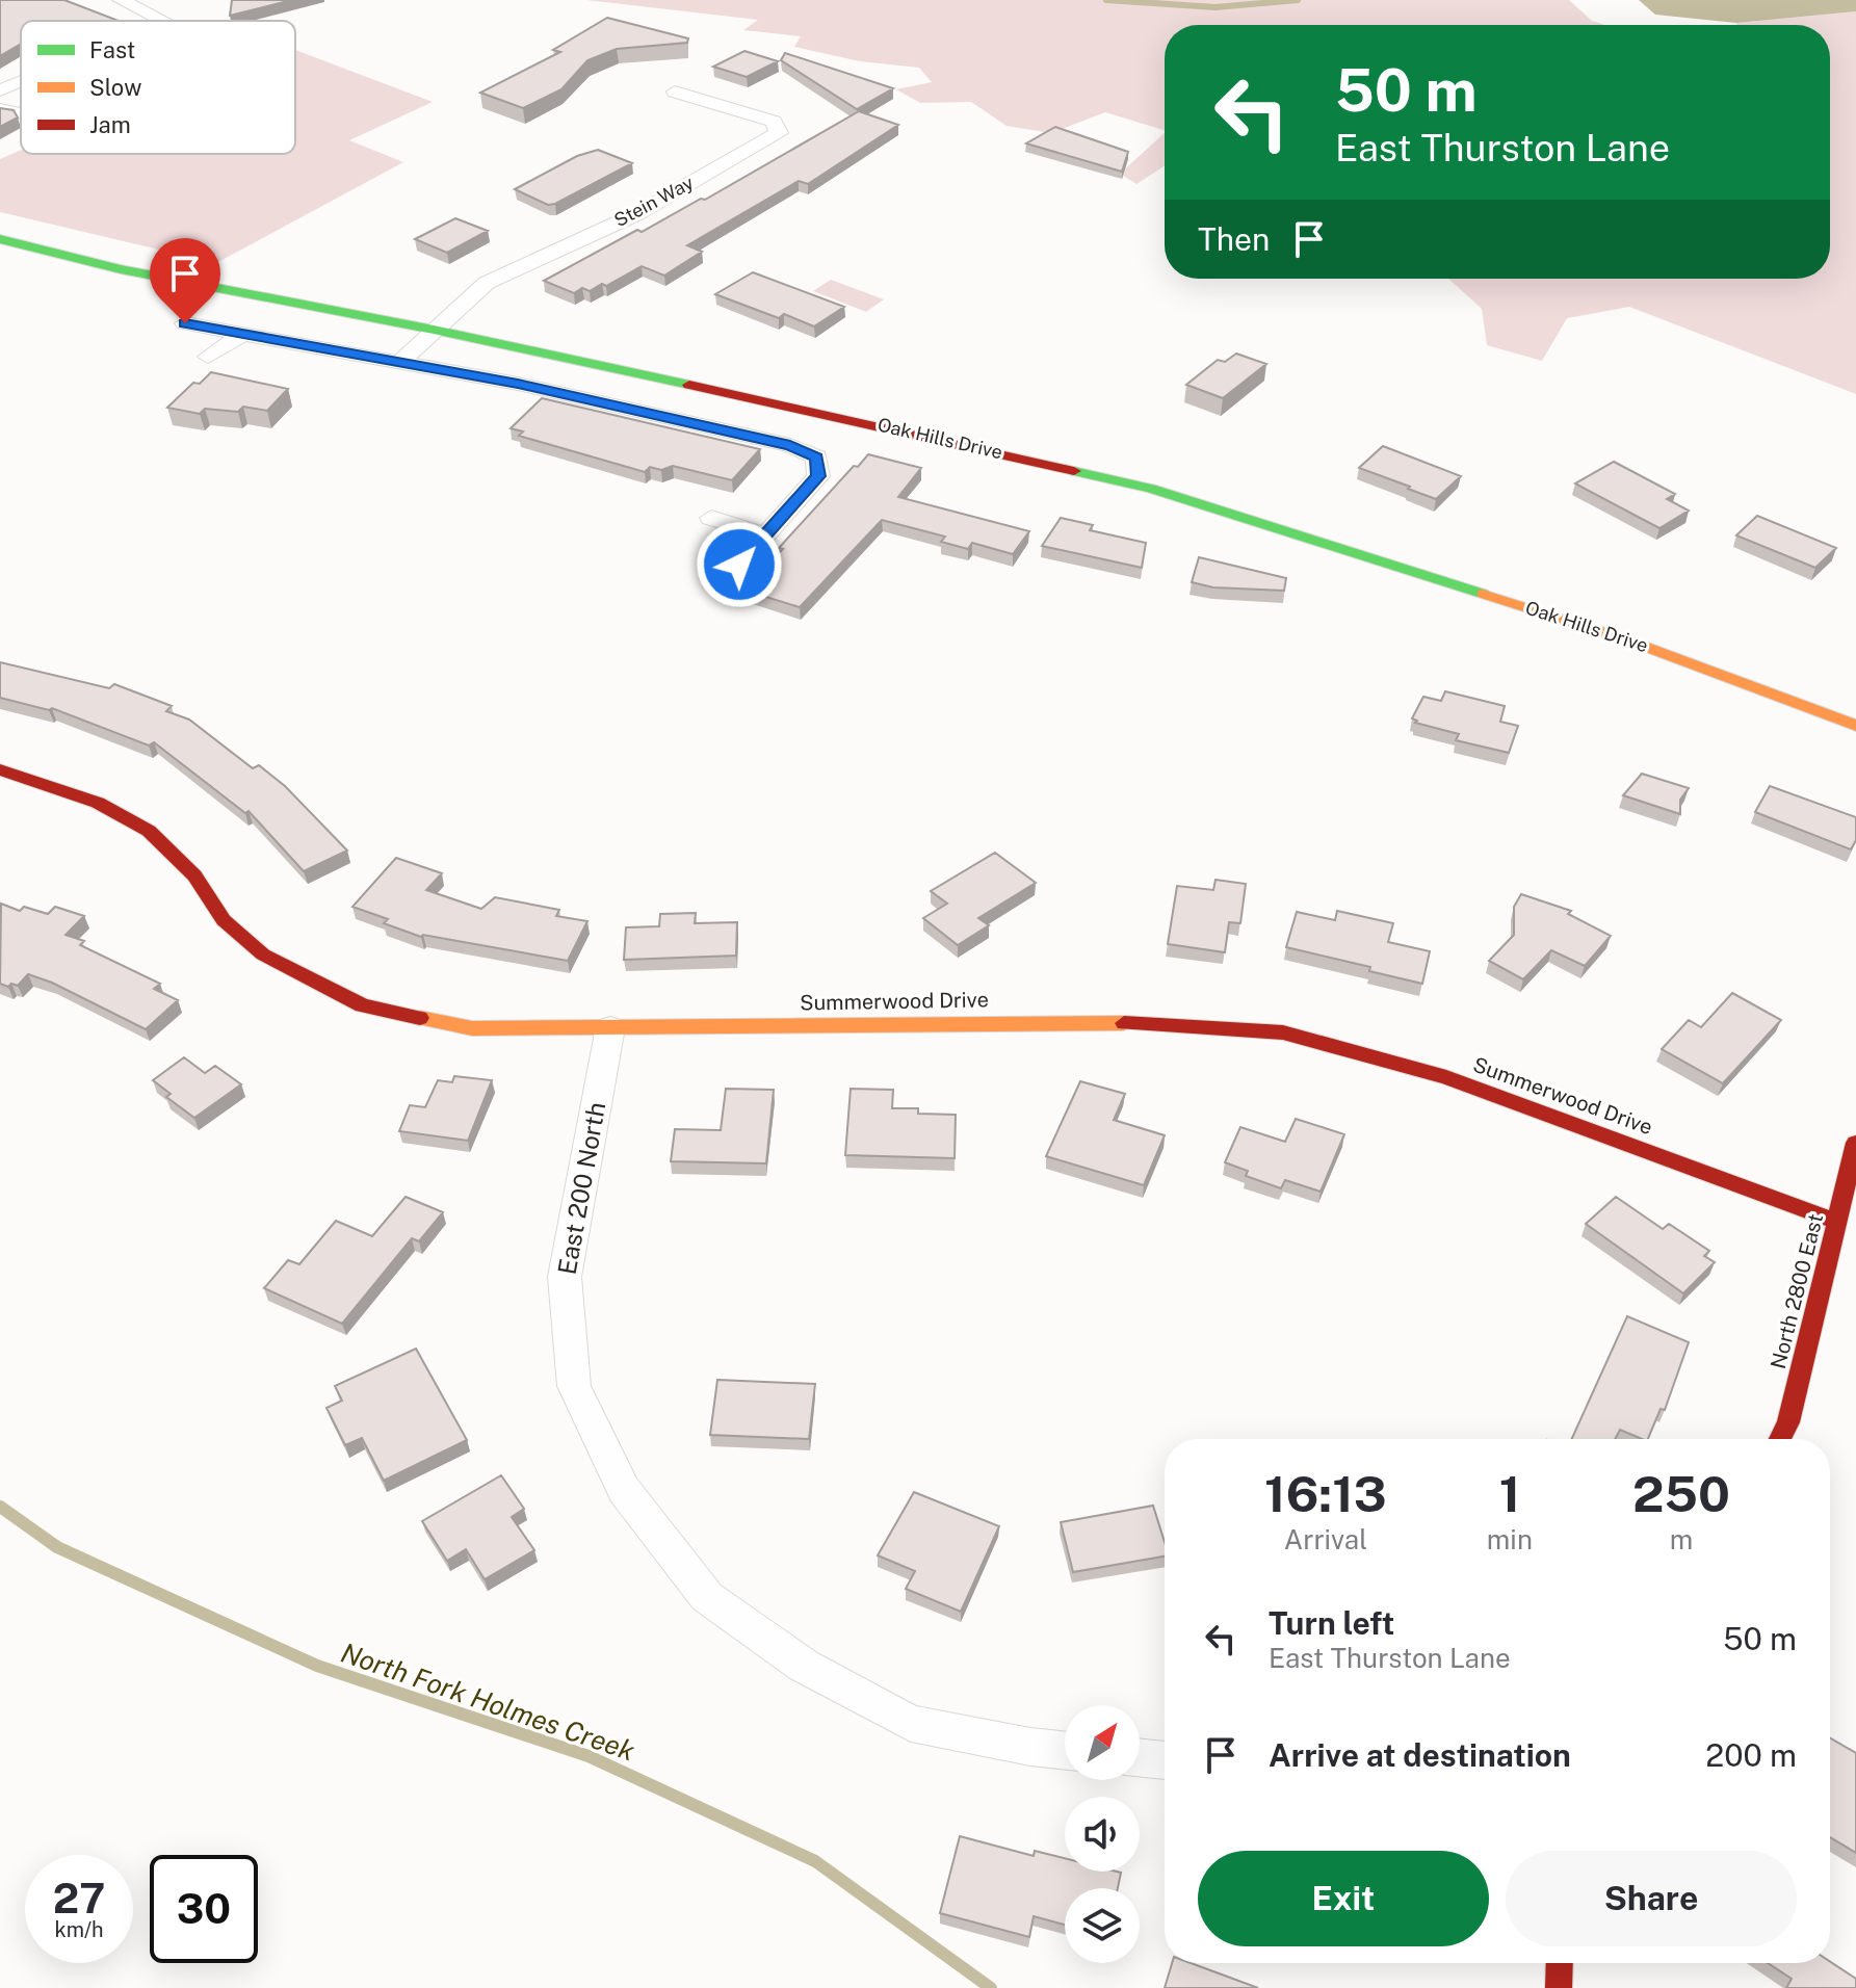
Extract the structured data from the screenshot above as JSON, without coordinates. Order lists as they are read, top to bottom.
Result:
{
  "streets": {
    "main road": ["Oak Hills Drive", "Summerwood Drive", "North 2800 East"],
    "street": ["Stein Way", "East 200 North"]
  },
  "crossings": [
    ["Stein Way", "Oak Hills Drive"],
    ["Summerwood Drive", "East 200 North"],
    ["Summerwood Drive", "North 2800 East"]
  ],
  "water": ["North Fork Holmes Creek"],
  "legend": ["Fast", "Slow", "Jam"],
  "north": "top right",
  "page": {
    "turn": ["50 m", "East Thurston Lane"],
    "then": "Then",
    "eta": [
      "16:13",
      "Arrival",
      "1",
      "min",
      "250",
      "m"
    ],
    "list": [
      {
        "name": "Turn left",
        "note": "East Thurston Lane",
        "value": "50 m"
      },
      {
        "name": "Arrive at destination",
        "value": "200 m"
      }
    ],
    "buttons": ["Exit", "Share"],
    "speed": "27 km/h",
    "limit": "30"
  }
}
